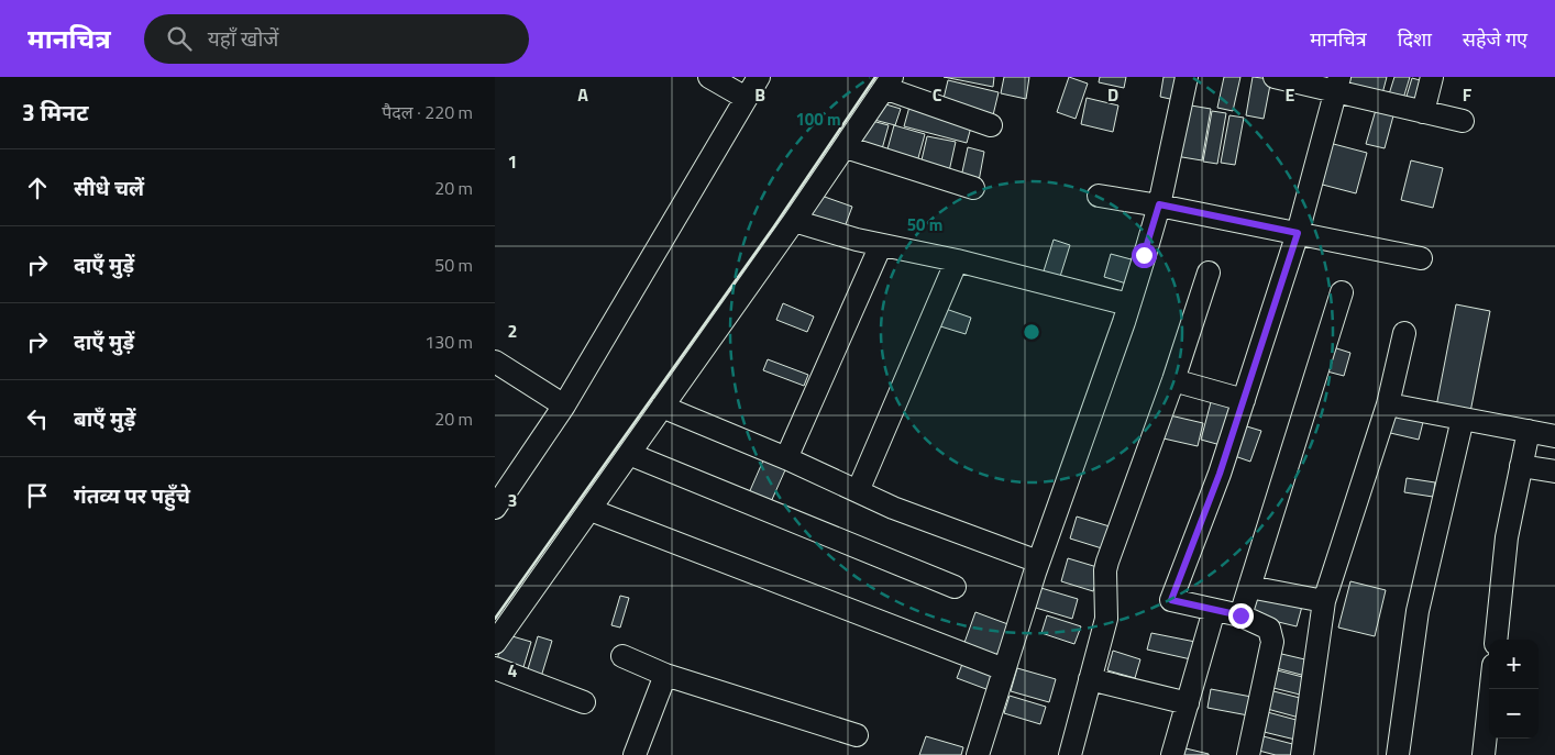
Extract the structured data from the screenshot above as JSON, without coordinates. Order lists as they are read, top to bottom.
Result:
{
  "page": {
    "header": "मानचित्र",
    "search": "यहाँ खोजें",
    "nav": ["मानचित्र", "दिशा", "सहेजे गए"],
    "heading": ["3 मिनट", "पैदल · 220 m"],
    "list": [
      ["सीधे चलें", "20 m"],
      ["दाएँ मुड़ें", "50 m"],
      ["दाएँ मुड़ें", "130 m"],
      ["बाएँ मुड़ें", "20 m"],
      "गंतव्य पर पहुँचे"
    ],
    "map_buttons": ["+", "−"]
  },
  "grid": {
    "columns": [
      "A",
      "B",
      "C",
      "D",
      "E",
      "F"
    ],
    "rows": [
      "1",
      "2",
      "3",
      "4"
    ]
  },
  "rings": ["100 m", "50 m"]
}
